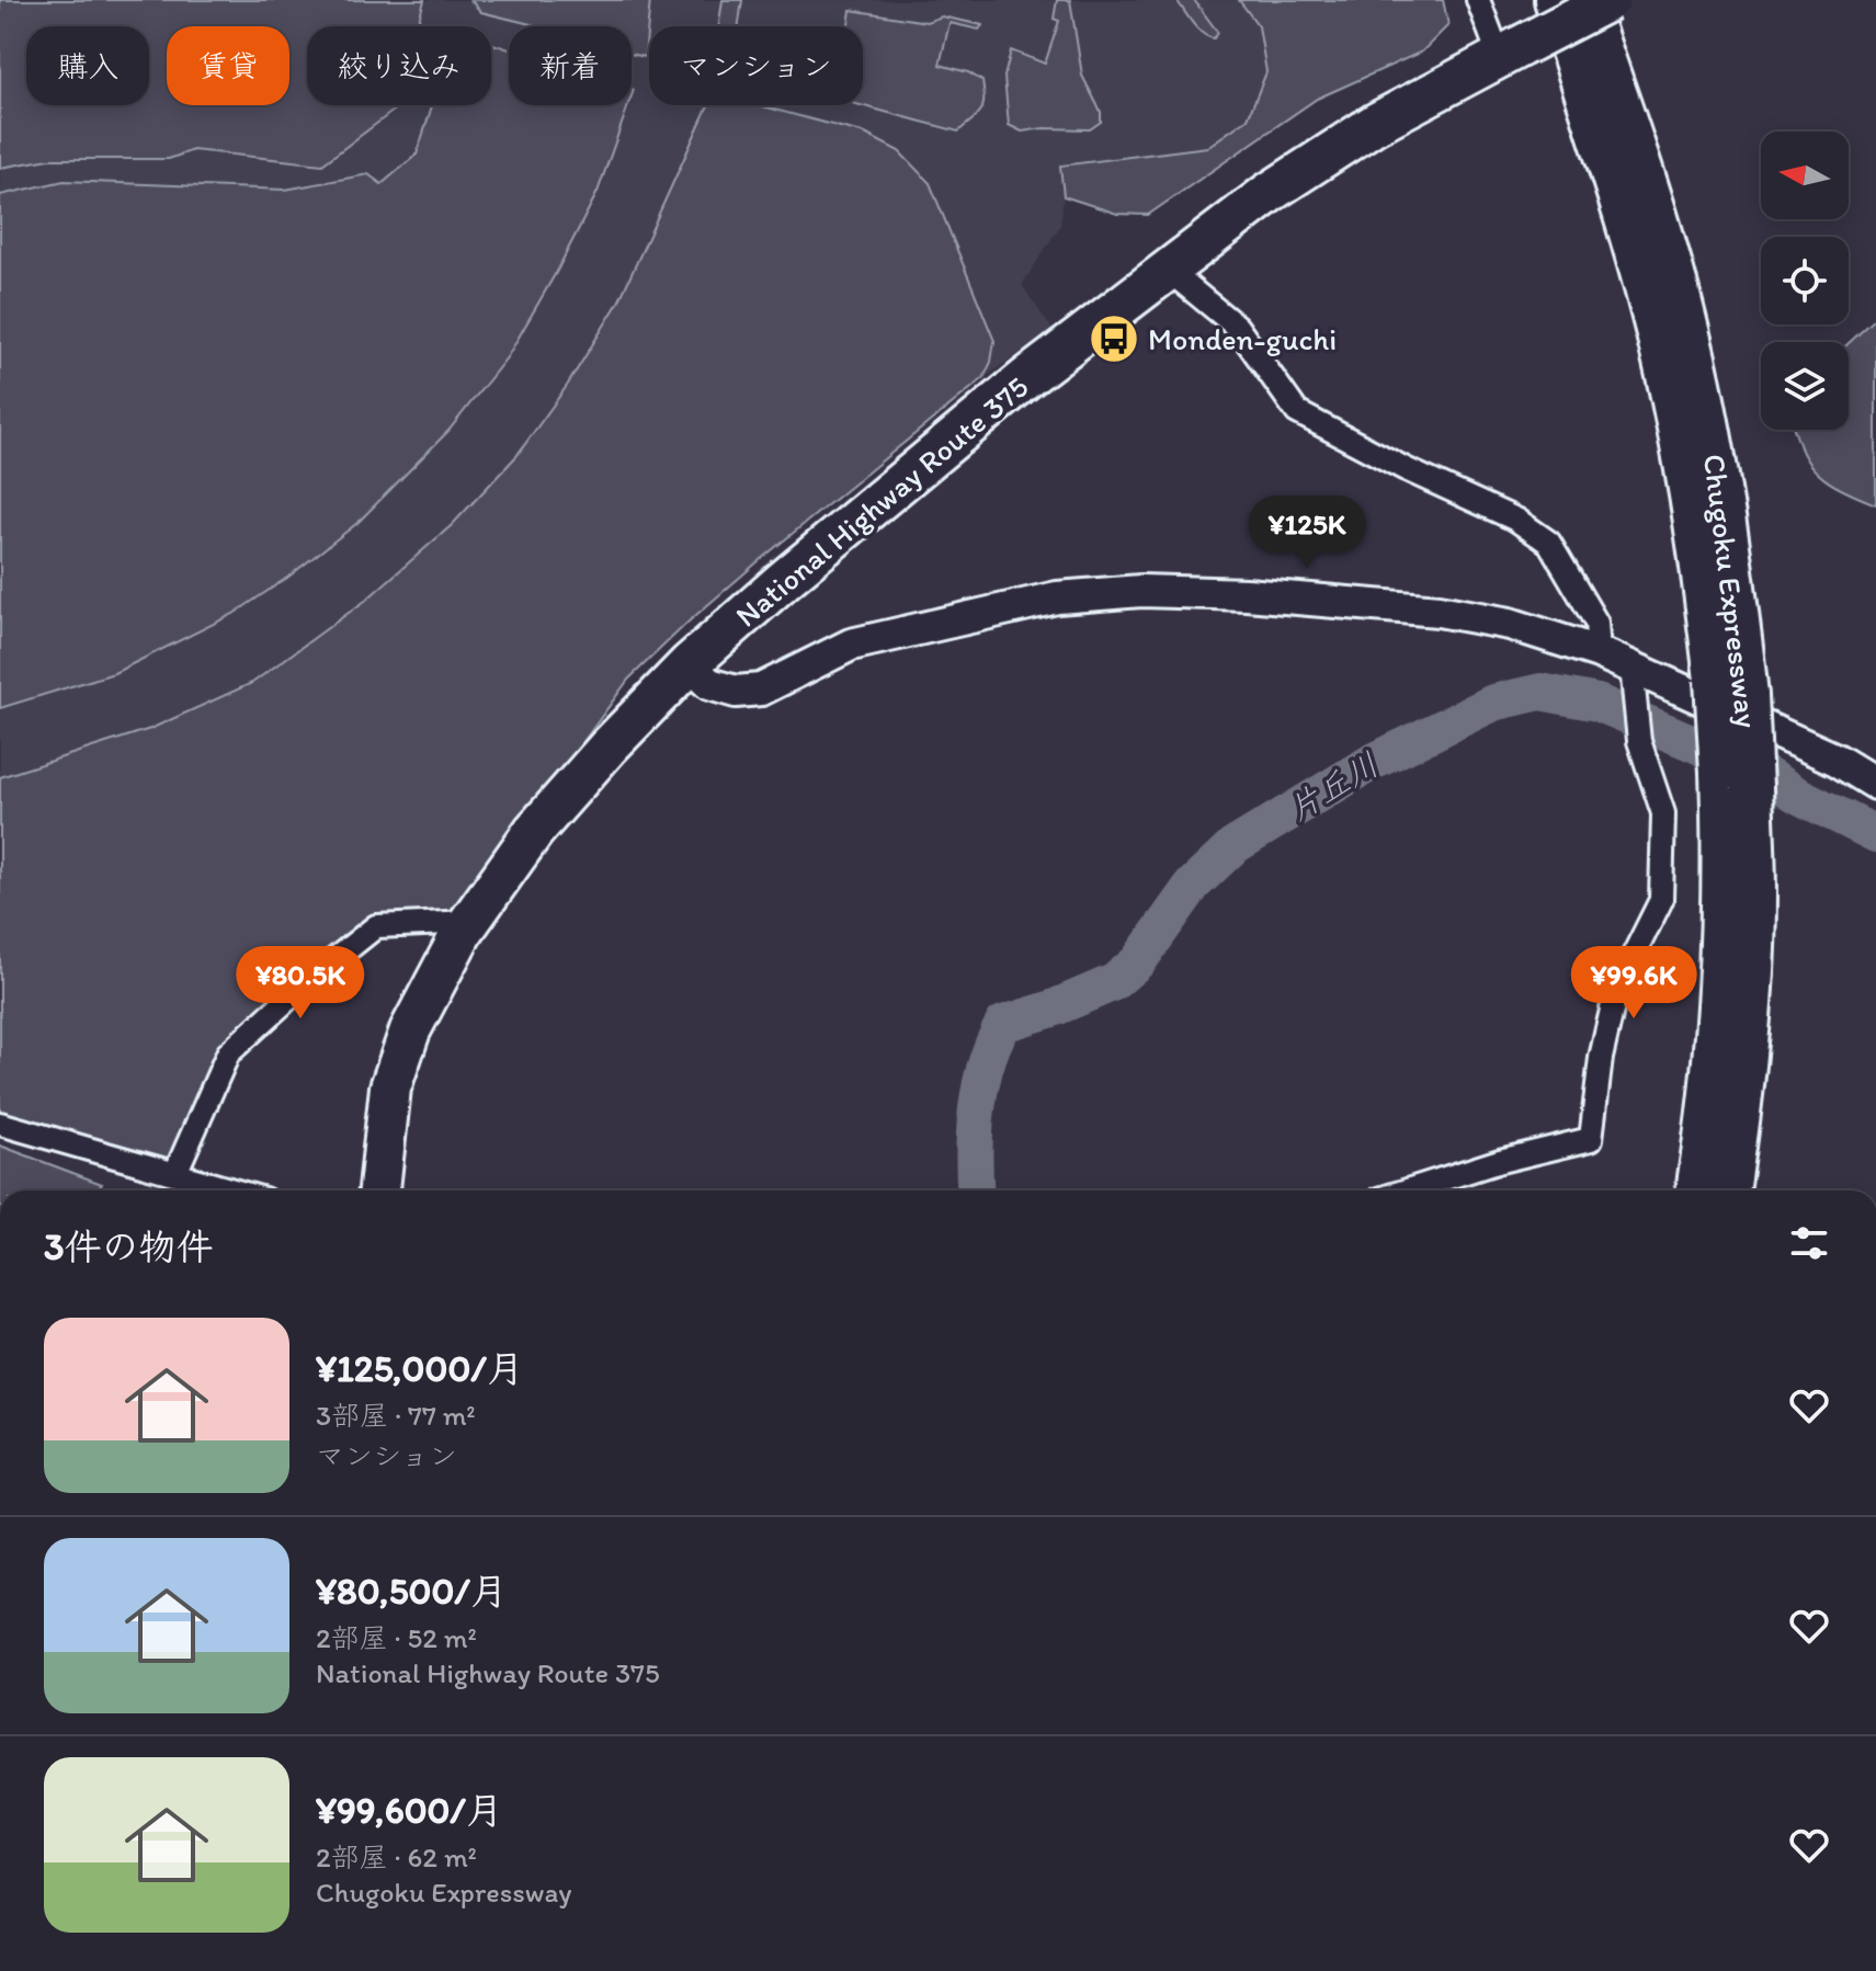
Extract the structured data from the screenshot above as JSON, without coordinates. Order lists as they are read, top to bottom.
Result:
{
  "streets": {
    "highway": ["National Highway Route 375", "Chugoku Expressway"]
  },
  "water": ["片丘川"],
  "places": {
    "bus stop": ["Monden-guchi"]
  },
  "north": "left",
  "page": {
    "chip": [
      "購入",
      "賃貸",
      "絞り込み",
      "新着",
      "マンション"
    ],
    "price": ["¥125K", "¥80.5K", "¥99.6K"],
    "heading": "3件の物件",
    "list": [
      {
        "name": "¥125,000/月",
        "note": "3部屋 · 77 m² · マンション"
      },
      {
        "name": "¥80,500/月",
        "note": "2部屋 · 52 m² · National Highway Route 375"
      },
      {
        "name": "¥99,600/月",
        "note": "2部屋 · 62 m² · Chugoku Expressway"
      }
    ]
  }
}
